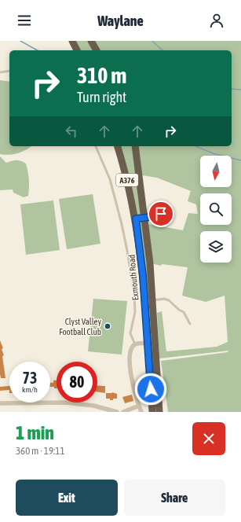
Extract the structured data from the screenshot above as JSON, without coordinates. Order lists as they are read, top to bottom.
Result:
{
  "streets": {
    "highway": ["A376", "Exmouth Road"]
  },
  "places": ["Clyst Valley Football Club"],
  "north": "bottom",
  "page": {
    "header": "Waylane",
    "turn": ["310 m", "Turn right"],
    "speed": "73 km/h",
    "limit": "80",
    "heading": ["1 min", "360 m · 19:11"],
    "buttons": ["Exit", "Share"]
  }
}
